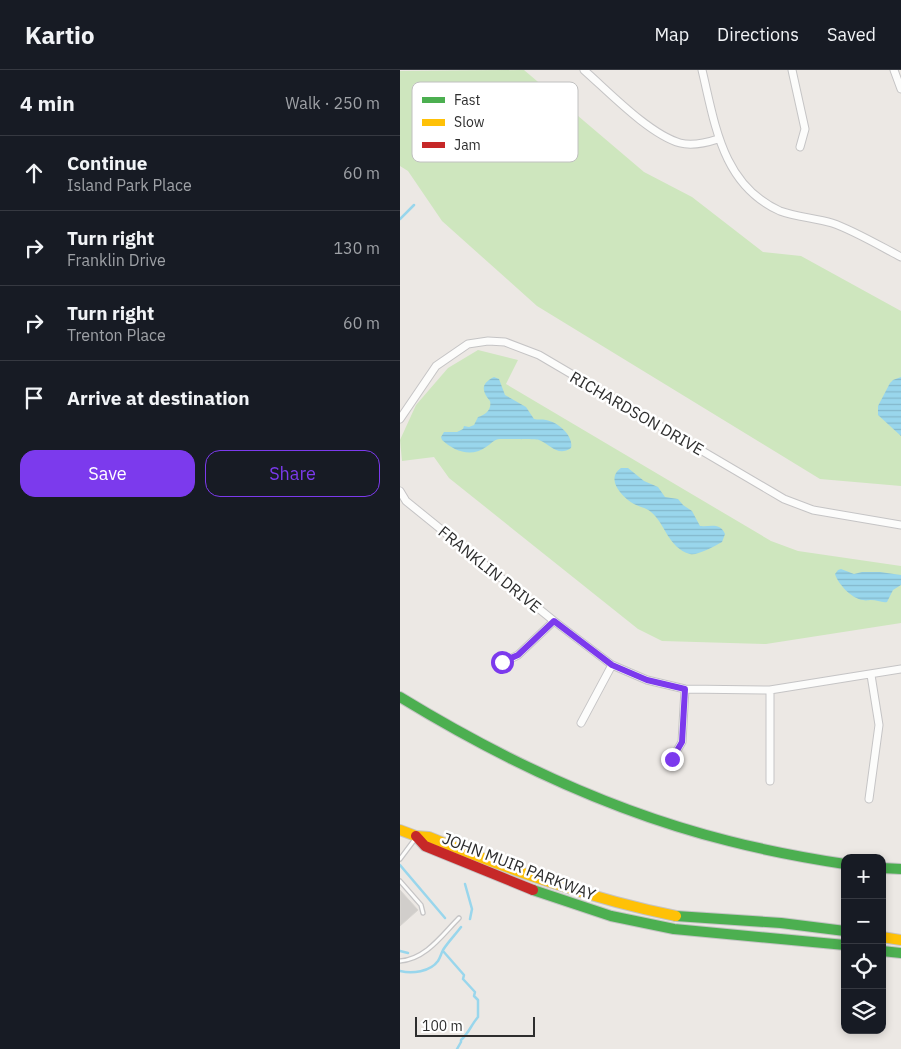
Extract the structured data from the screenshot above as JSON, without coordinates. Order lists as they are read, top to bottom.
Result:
{
  "streets": {
    "main road": ["JOHN MUIR PARKWAY"],
    "street": ["RICHARDSON DRIVE", "FRANKLIN DRIVE"]
  },
  "legend": ["Fast", "Slow", "Jam"],
  "scale_bar": "100 m",
  "page": {
    "header": "Kartio",
    "nav": ["Map", "Directions", "Saved"],
    "heading": ["4 min", "Walk · 250 m"],
    "list": [
      ["Continue", "Island Park Place", "60 m"],
      ["Turn right", "Franklin Drive", "130 m"],
      ["Turn right", "Trenton Place", "60 m"],
      "Arrive at destination"
    ],
    "buttons": ["Save", "Share"],
    "map_buttons": ["+", "−"],
    "scale": "100 m"
  }
}
